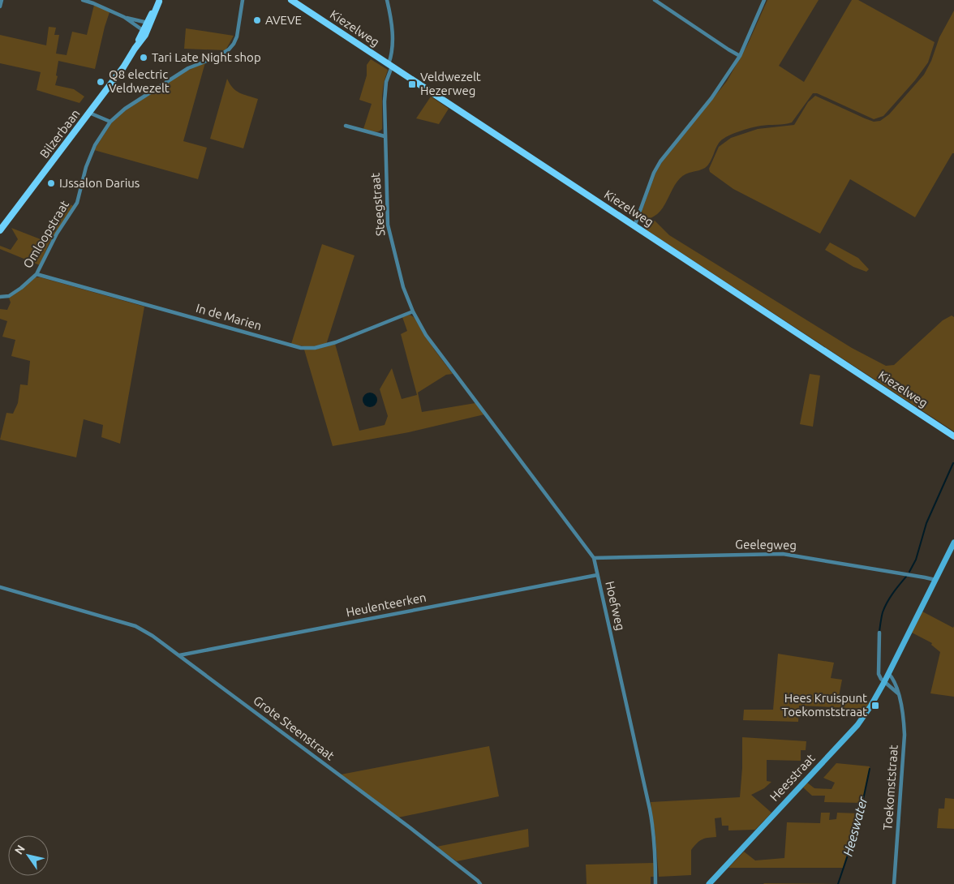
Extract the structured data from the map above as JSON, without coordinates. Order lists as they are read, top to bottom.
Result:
{
  "streets": {
    "main road": ["Kiezelweg", "Bilzerbaan"],
    "street": [
      "Steegstraat",
      "Omloopstraat",
      "In de Marien",
      "Geelegweg",
      "Heulenteerken",
      "Hoefweg",
      "Grote Steenstraat",
      "Heesstraat",
      "Toekomststraat"
    ]
  },
  "crossings": [
    ["Kiezelweg", "Steegstraat"],
    ["Steegstraat", "In de Marien"],
    ["Steegstraat", "Hoefweg"],
    ["Omloopstraat", "In de Marien"],
    ["Geelegweg", "Hoefweg"],
    ["Geelegweg", "Heesstraat"],
    ["Heulenteerken", "Hoefweg"],
    ["Heulenteerken", "Grote Steenstraat"],
    ["Heesstraat", "Toekomststraat"]
  ],
  "water": ["Heeswater"],
  "places": {
    "other": [
      "AVEVE",
      "Tari Late Night shop",
      "Q8 electric Veldwezelt",
      "IJssalon Darius"
    ],
    "transit": ["Veldwezelt Hezerweg", "Hees Kruispunt Toekomststraat"]
  },
  "north": "top left"
}
